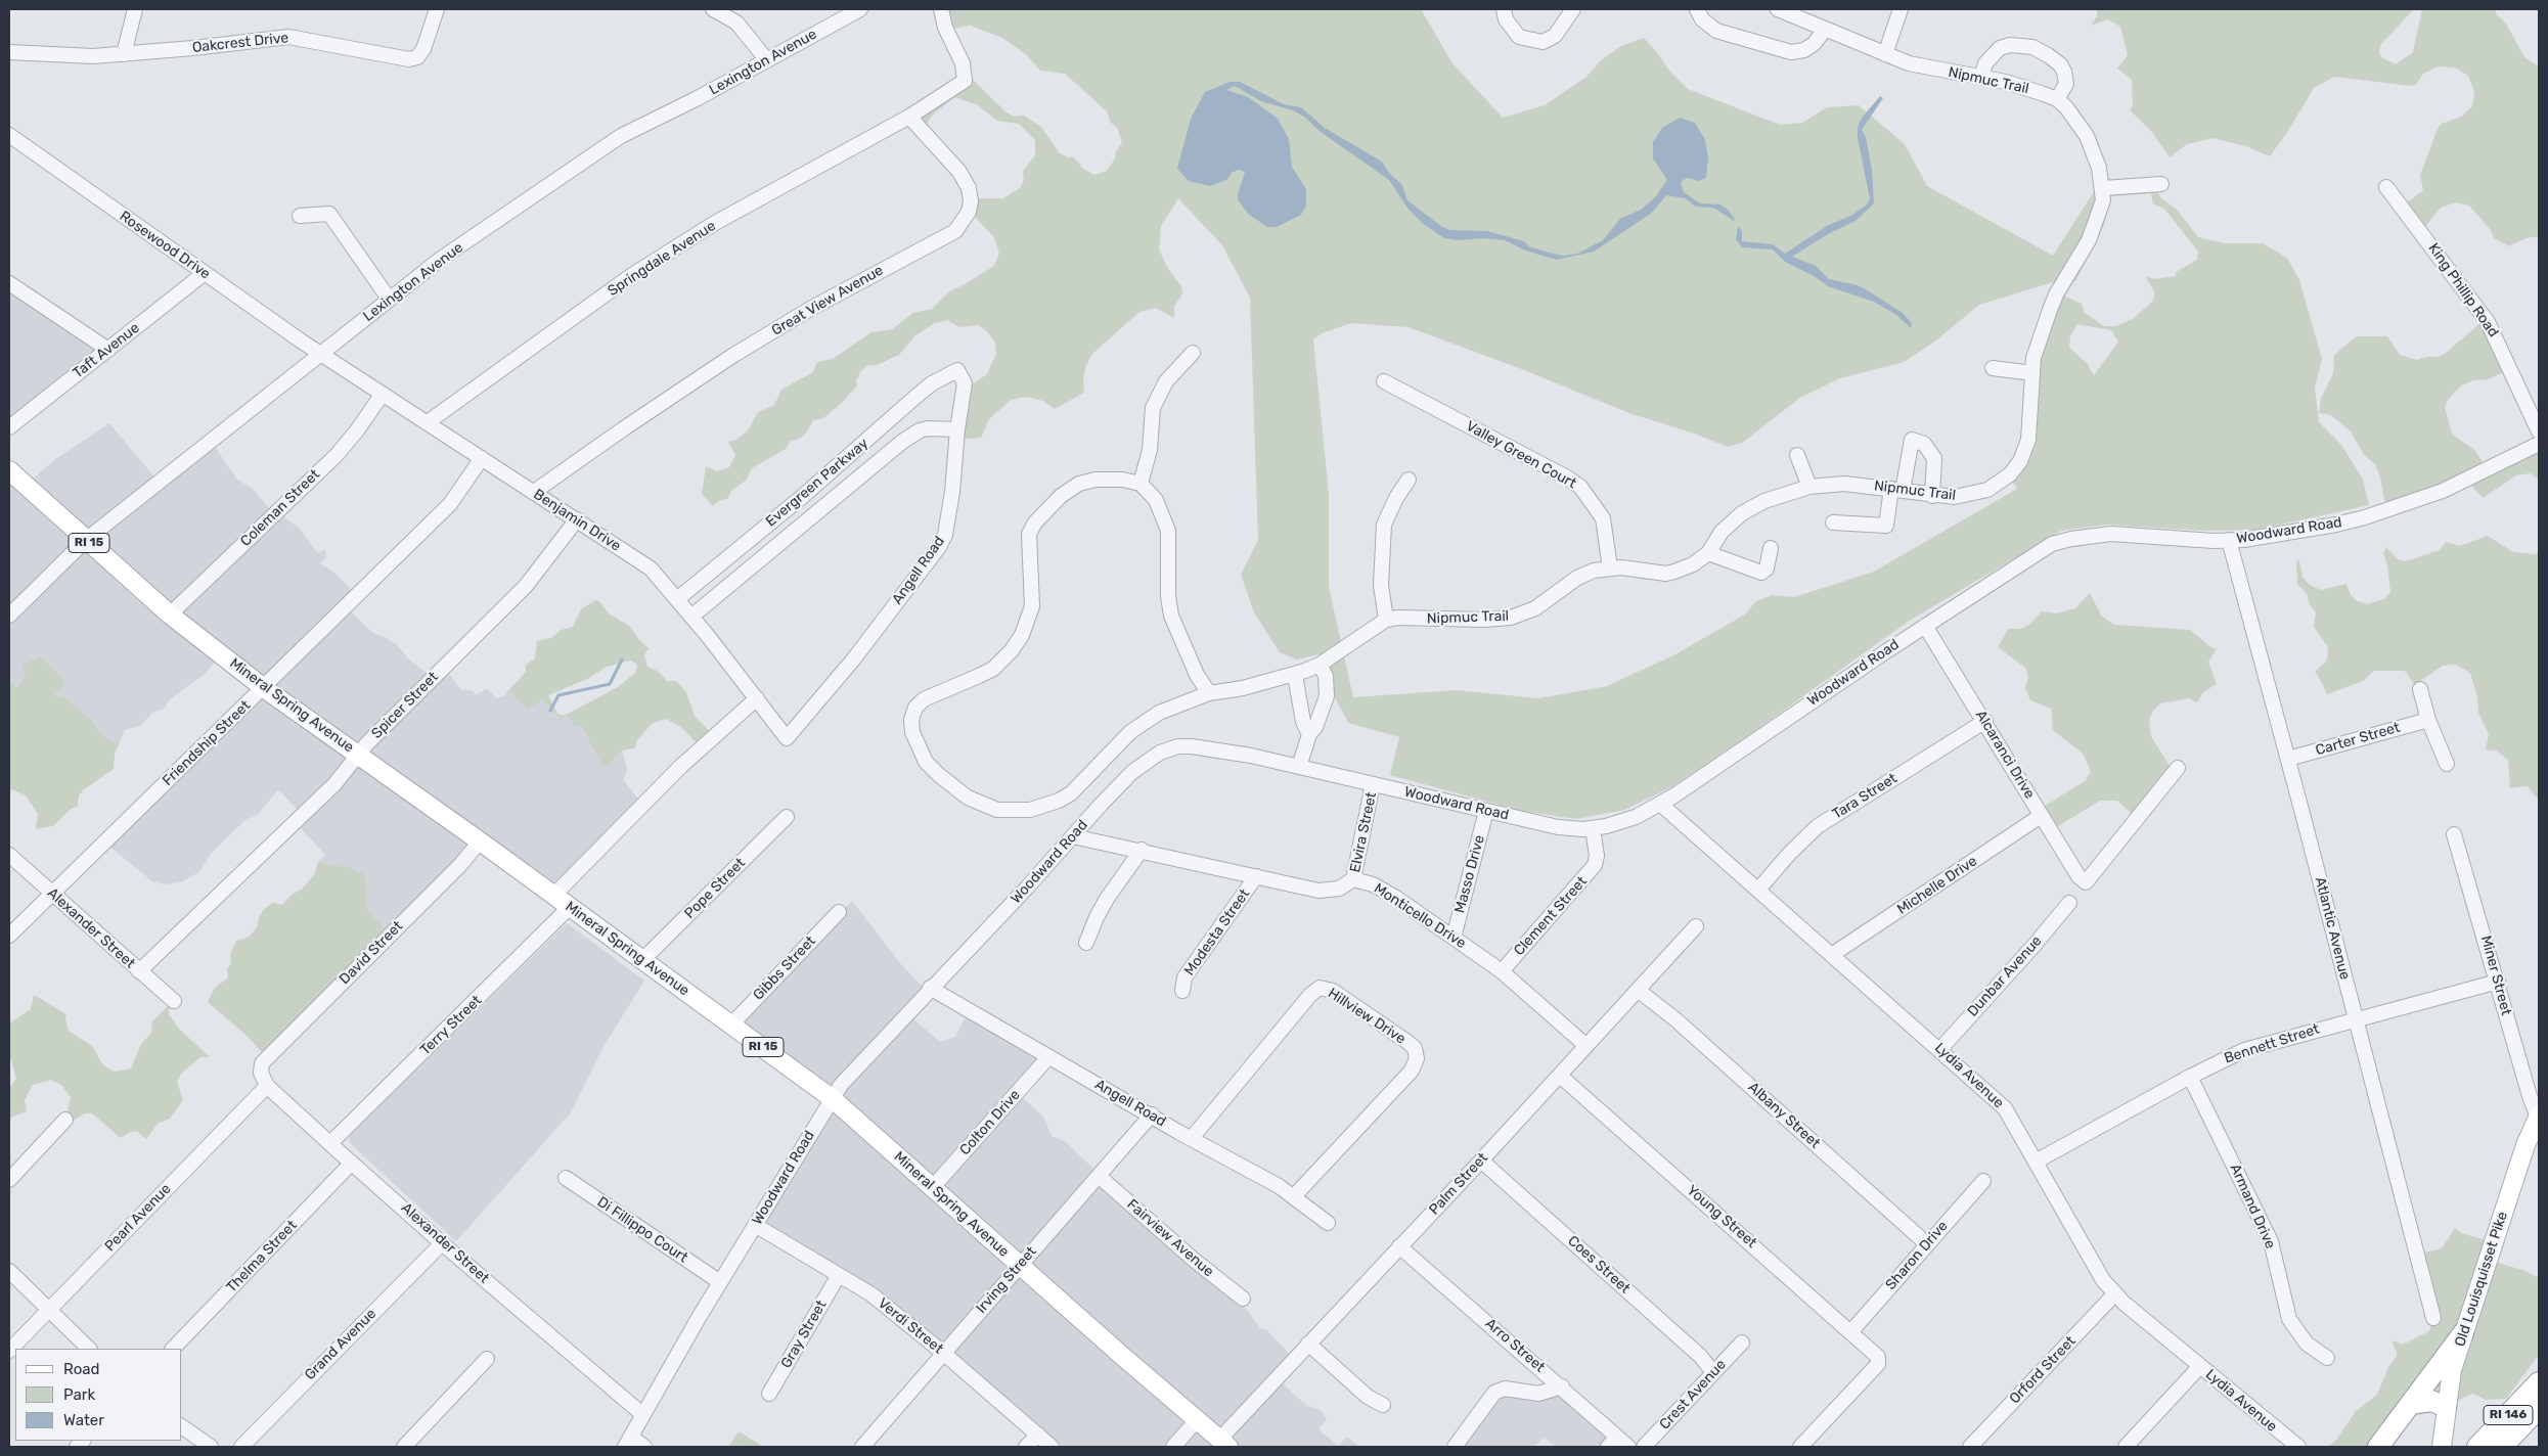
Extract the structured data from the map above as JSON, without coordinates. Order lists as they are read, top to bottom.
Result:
{
  "streets": {
    "highway": ["RI 146"],
    "main road": ["RI 15", "Mineral Spring Avenue", "Old Louisquisset Pike"],
    "street": [
      "Oakcrest Drive",
      "Lexington Avenue",
      "Nipmuc Trail",
      "Rosewood Drive",
      "Springdale Avenue",
      "King Phillip Road",
      "Great View Avenue",
      "Taft Avenue",
      "Valley Green Court",
      "Evergreen Parkway",
      "Coleman Street",
      "Benjamin Drive",
      "Woodward Road",
      "Angell Road",
      "Spicer Street",
      "Carter Street",
      "Friendship Street",
      "Alcaranci Drive",
      "Tara Street",
      "Elvira Street",
      "Masso Drive",
      "Michelle Drive",
      "Pope Street",
      "Monticello Drive",
      "Clement Street",
      "Alexander Street",
      "Atlantic Avenue",
      "Modesta Street",
      "David Street",
      "Gibbs Street",
      "Miner Street",
      "Dunbar Avenue",
      "Hillview Drive",
      "Terry Street",
      "Bennett Street",
      "Lydia Avenue",
      "Albany Street",
      "Colton Drive",
      "Palm Street",
      "Armand Drive",
      "Young Street",
      "Pearl Avenue",
      "Di Fillippo Court",
      "Fairview Avenue",
      "Sharon Drive",
      "Thelma Street",
      "Coes Street",
      "Irving Street",
      "Verdi Street",
      "Gray Street",
      "Grand Avenue",
      "Arro Street",
      "Orford Street",
      "Crest Avenue"
    ]
  },
  "crossings": [
    ["Lexington Avenue", "Rosewood Drive"],
    ["Lexington Avenue", "Benjamin Drive"],
    ["Lexington Avenue", "Mineral Spring Avenue"],
    ["Nipmuc Trail", "Valley Green Court"],
    ["Rosewood Drive", "Taft Avenue"],
    ["Rosewood Drive", "Benjamin Drive"],
    ["Springdale Avenue", "Great View Avenue"],
    ["Springdale Avenue", "Benjamin Drive"],
    ["Great View Avenue", "Benjamin Drive"],
    ["Evergreen Parkway", "Benjamin Drive"],
    ["Evergreen Parkway", "Angell Road"],
    ["Coleman Street", "Benjamin Drive"],
    ["Coleman Street", "Mineral Spring Avenue"],
    ["Benjamin Drive", "Angell Road"],
    ["Benjamin Drive", "Spicer Street"],
    ["Benjamin Drive", "Friendship Street"],
    ["Woodward Road", "Angell Road"],
    ["Woodward Road", "Mineral Spring Avenue"],
    ["Woodward Road", "Alcaranci Drive"],
    ["Woodward Road", "Elvira Street"],
    ["Woodward Road", "Masso Drive"],
    ["Woodward Road", "Clement Street"],
    ["Woodward Road", "Alexander Street"],
    ["Woodward Road", "Atlantic Avenue"],
    ["Woodward Road", "Lydia Avenue"],
    ["Woodward Road", "Di Fillippo Court"],
    ["Woodward Road", "Verdi Street"],
    ["Angell Road", "Hillview Drive"],
    ["Angell Road", "Colton Drive"],
    ["Angell Road", "Irving Street"],
    ["Mineral Spring Avenue", "Spicer Street"],
    ["Mineral Spring Avenue", "Friendship Street"],
    ["Mineral Spring Avenue", "Pope Street"],
    ["Mineral Spring Avenue", "David Street"],
    ["Mineral Spring Avenue", "Gibbs Street"],
    ["Mineral Spring Avenue", "Terry Street"],
    ["Mineral Spring Avenue", "Colton Drive"],
    ["Mineral Spring Avenue", "Palm Street"],
    ["Mineral Spring Avenue", "Irving Street"],
    ["Spicer Street", "Alexander Street"],
    ["Carter Street", "Atlantic Avenue"],
    ["Friendship Street", "Alexander Street"],
    ["Alcaranci Drive", "Tara Street"],
    ["Alcaranci Drive", "Michelle Drive"],
    ["Tara Street", "Lydia Avenue"],
    ["Elvira Street", "Monticello Drive"],
    ["Masso Drive", "Monticello Drive"],
    ["Michelle Drive", "Lydia Avenue"],
    ["Monticello Drive", "Clement Street"],
    ["Monticello Drive", "Palm Street"],
    ["Alexander Street", "David Street"],
    ["Alexander Street", "Terry Street"],
    ["Alexander Street", "Pearl Avenue"],
    ["Alexander Street", "Thelma Street"],
    ["Alexander Street", "Grand Avenue"],
    ["Atlantic Avenue", "Bennett Street"],
    ["David Street", "Pearl Avenue"],
    ["Miner Street", "Bennett Street"],
    ["Miner Street", "Old Louisquisset Pike"],
    ["Dunbar Avenue", "Lydia Avenue"],
    ["Bennett Street", "Lydia Avenue"],
    ["Bennett Street", "Armand Drive"],
    ["Lydia Avenue", "Orford Street"],
    ["Albany Street", "Palm Street"],
    ["Albany Street", "Sharon Drive"],
    ["Palm Street", "Young Street"],
    ["Palm Street", "Coes Street"],
    ["Palm Street", "Arro Street"],
    ["Young Street", "Sharon Drive"],
    ["Fairview Avenue", "Irving Street"],
    ["Coes Street", "Crest Avenue"],
    ["Irving Street", "Verdi Street"],
    ["Verdi Street", "Gray Street"]
  ],
  "legend": ["Road", "Park", "Water"]
}
